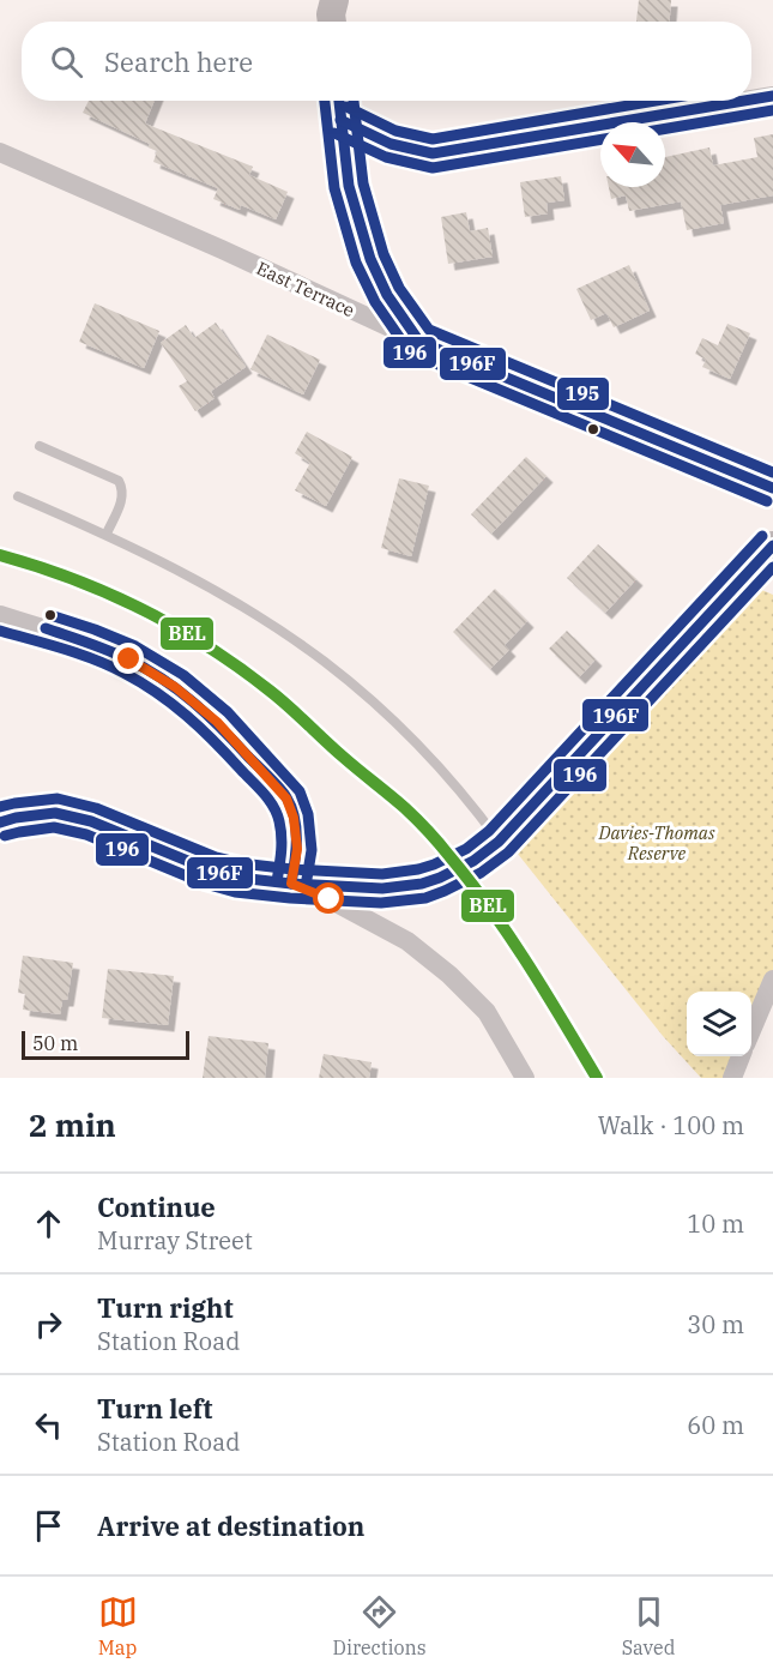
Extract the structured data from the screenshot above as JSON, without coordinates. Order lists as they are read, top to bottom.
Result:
{
  "streets": {
    "main road": ["East Terrace"]
  },
  "parks": ["Davies-Thomas Reserve"],
  "lines": [
    "transit line 196F",
    "transit line 196",
    "transit line 195",
    "transit line BEL"
  ],
  "scale_bar": "50 m",
  "north": "top left",
  "page": {
    "search": "Search here",
    "scale": "50 m",
    "heading": ["2 min", "Walk · 100 m"],
    "list": [
      ["Continue", "Murray Street", "10 m"],
      ["Turn right", "Station Road", "30 m"],
      ["Turn left", "Station Road", "60 m"],
      "Arrive at destination"
    ],
    "nav": ["Map", "Directions", "Saved"]
  }
}
